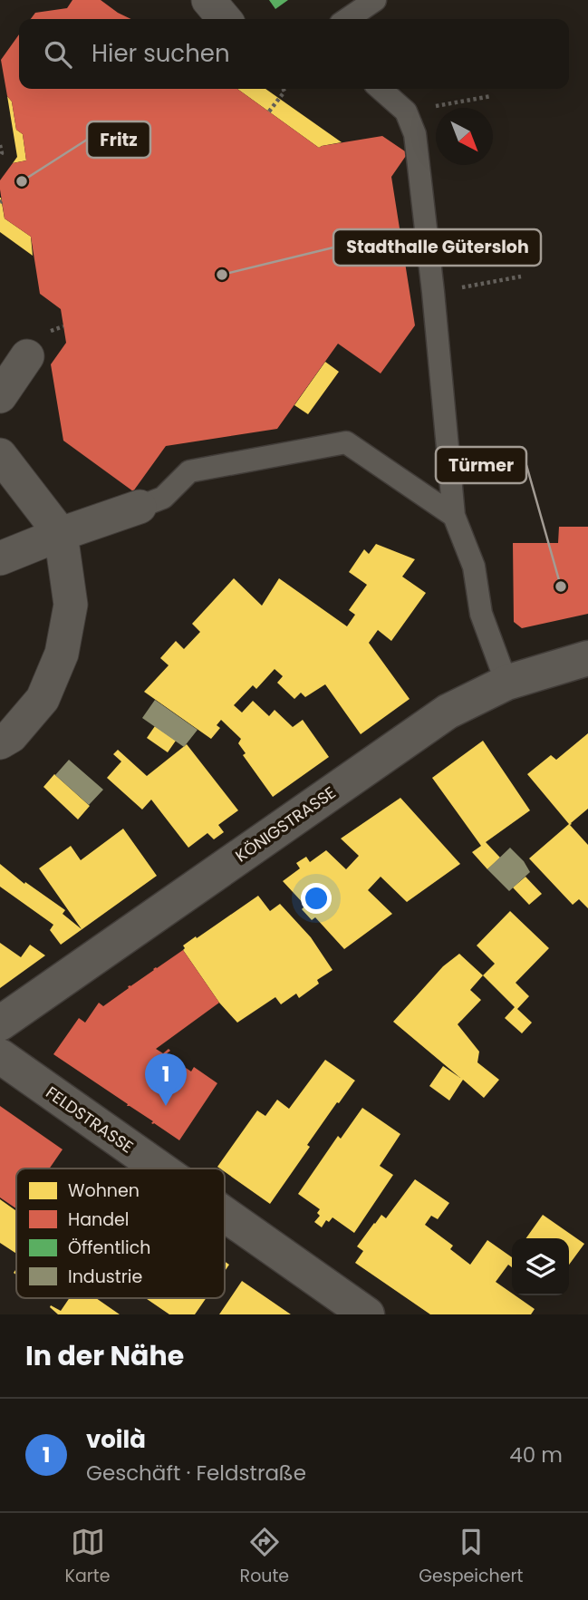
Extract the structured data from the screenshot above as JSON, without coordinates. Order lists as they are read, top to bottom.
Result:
{
  "streets": {
    "street": ["KÖNIGSTRASSE", "FELDSTRASSE"]
  },
  "places": ["Fritz", "Stadthalle Gütersloh", "Türmer"],
  "legend": [
    "Wohnen",
    "Handel",
    "Öffentlich",
    "Industrie"
  ],
  "north": "bottom right",
  "page": {
    "search": "Hier suchen",
    "pins": "1",
    "heading": "In der Nähe",
    "list": [
      {
        "mark": "1",
        "name": "voilà",
        "note": "Geschäft · Feldstraße",
        "value": "40 m"
      }
    ],
    "nav": ["Karte", "Route", "Gespeichert"]
  }
}
